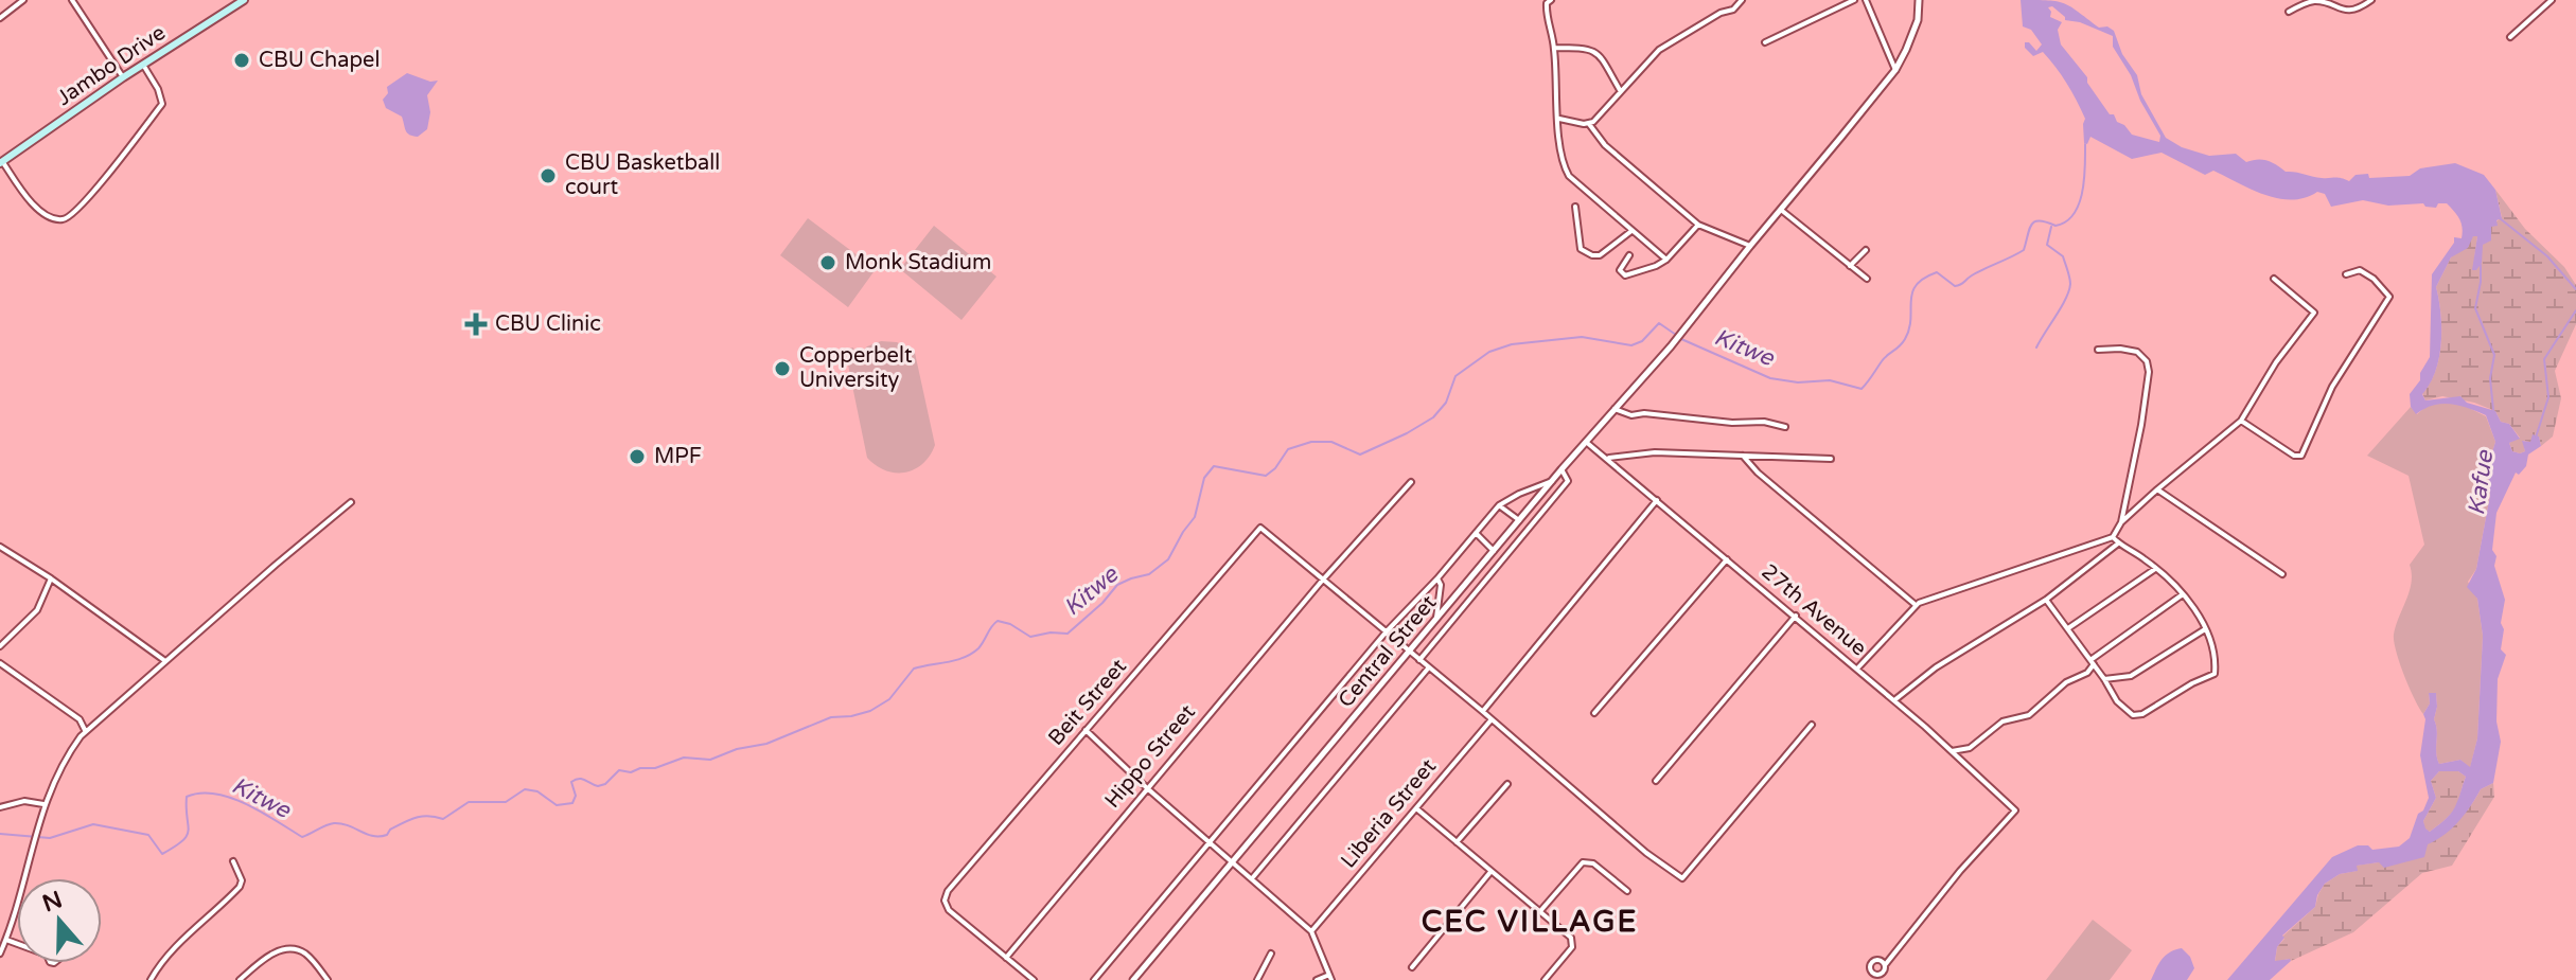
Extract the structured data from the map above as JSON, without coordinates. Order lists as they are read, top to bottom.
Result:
{
  "streets": {
    "main road": ["Jambo Drive"],
    "street": [
      "27th Avenue",
      "Central Street",
      "Beit Street",
      "Hippo Street",
      "Liberia Street"
    ]
  },
  "crossings": [
    ["27th Avenue", "Central Street"],
    ["Beit Street", "Hippo Street"]
  ],
  "districts": ["CEC VILLAGE"],
  "water": ["Kitwe", "Kafue"],
  "places": {
    "other": [
      "CBU Chapel",
      "CBU Basketball court",
      "Monk Stadium",
      "Copperbelt University",
      "MPF"
    ],
    "health": ["CBU Clinic"]
  },
  "north": "top"
}
